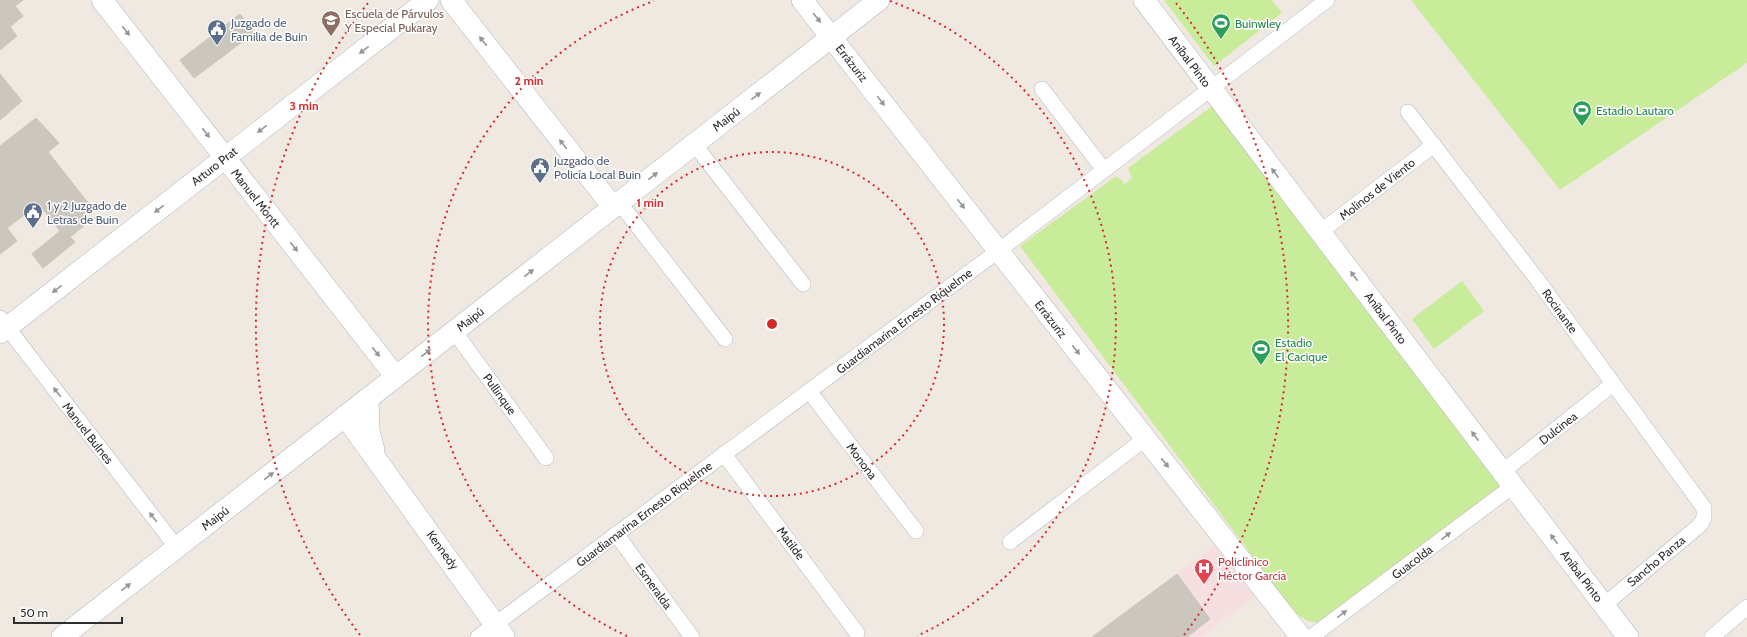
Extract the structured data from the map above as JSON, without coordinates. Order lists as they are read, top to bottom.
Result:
{
  "streets": {
    "street": [
      "Aníbal Pinto",
      "Errázuriz",
      "Maipú",
      "Arturo Prat",
      "Molinos de Viento",
      "Manuel Montt",
      "Rocinante",
      "Guardiamarina Ernesto Riquelme",
      "Pullinque",
      "Dulcinea",
      "Manuel Bulnes",
      "Monona",
      "Matilde",
      "Kennedy",
      "Sancho Panza",
      "Guacolda",
      "Esmeralda"
    ]
  },
  "crossings": [
    ["Aníbal Pinto", "Molinos de Viento"],
    ["Aníbal Pinto", "Guardiamarina Ernesto Riquelme"],
    ["Aníbal Pinto", "Dulcinea"],
    ["Aníbal Pinto", "Sancho Panza"],
    ["Aníbal Pinto", "Guacolda"],
    ["Errázuriz", "Maipú"],
    ["Errázuriz", "Guardiamarina Ernesto Riquelme"],
    ["Maipú", "Manuel Montt"],
    ["Maipú", "Pullinque"],
    ["Maipú", "Manuel Bulnes"],
    ["Maipú", "Kennedy"],
    ["Arturo Prat", "Manuel Montt"],
    ["Arturo Prat", "Manuel Bulnes"],
    ["Molinos de Viento", "Rocinante"],
    ["Rocinante", "Dulcinea"],
    ["Rocinante", "Sancho Panza"],
    ["Guardiamarina Ernesto Riquelme", "Monona"],
    ["Guardiamarina Ernesto Riquelme", "Matilde"],
    ["Guardiamarina Ernesto Riquelme", "Kennedy"],
    ["Guardiamarina Ernesto Riquelme", "Esmeralda"],
    ["Dulcinea", "Guacolda"]
  ],
  "one_way": [
    "Aníbal Pinto",
    "Maipú",
    "Arturo Prat",
    "Manuel Montt",
    "Manuel Bulnes",
    "Guacolda"
  ],
  "places": {
    "school or university": ["Escuela de Párvulos Y Especial Pukaray"],
    "sports": ["Buinwley", "Estadio Lautaro", "Estadio El Cacique"],
    "public building": ["Juzgado de Familia de Buin", "Juzgado de Policía Local Buin", "1 y 2 Juzgado de Letras de Buin"],
    "hospital": ["Policlínico Héctor García"]
  },
  "scale_bar": "50 m",
  "rings": ["2 min", "3 min", "1 min"]
}
